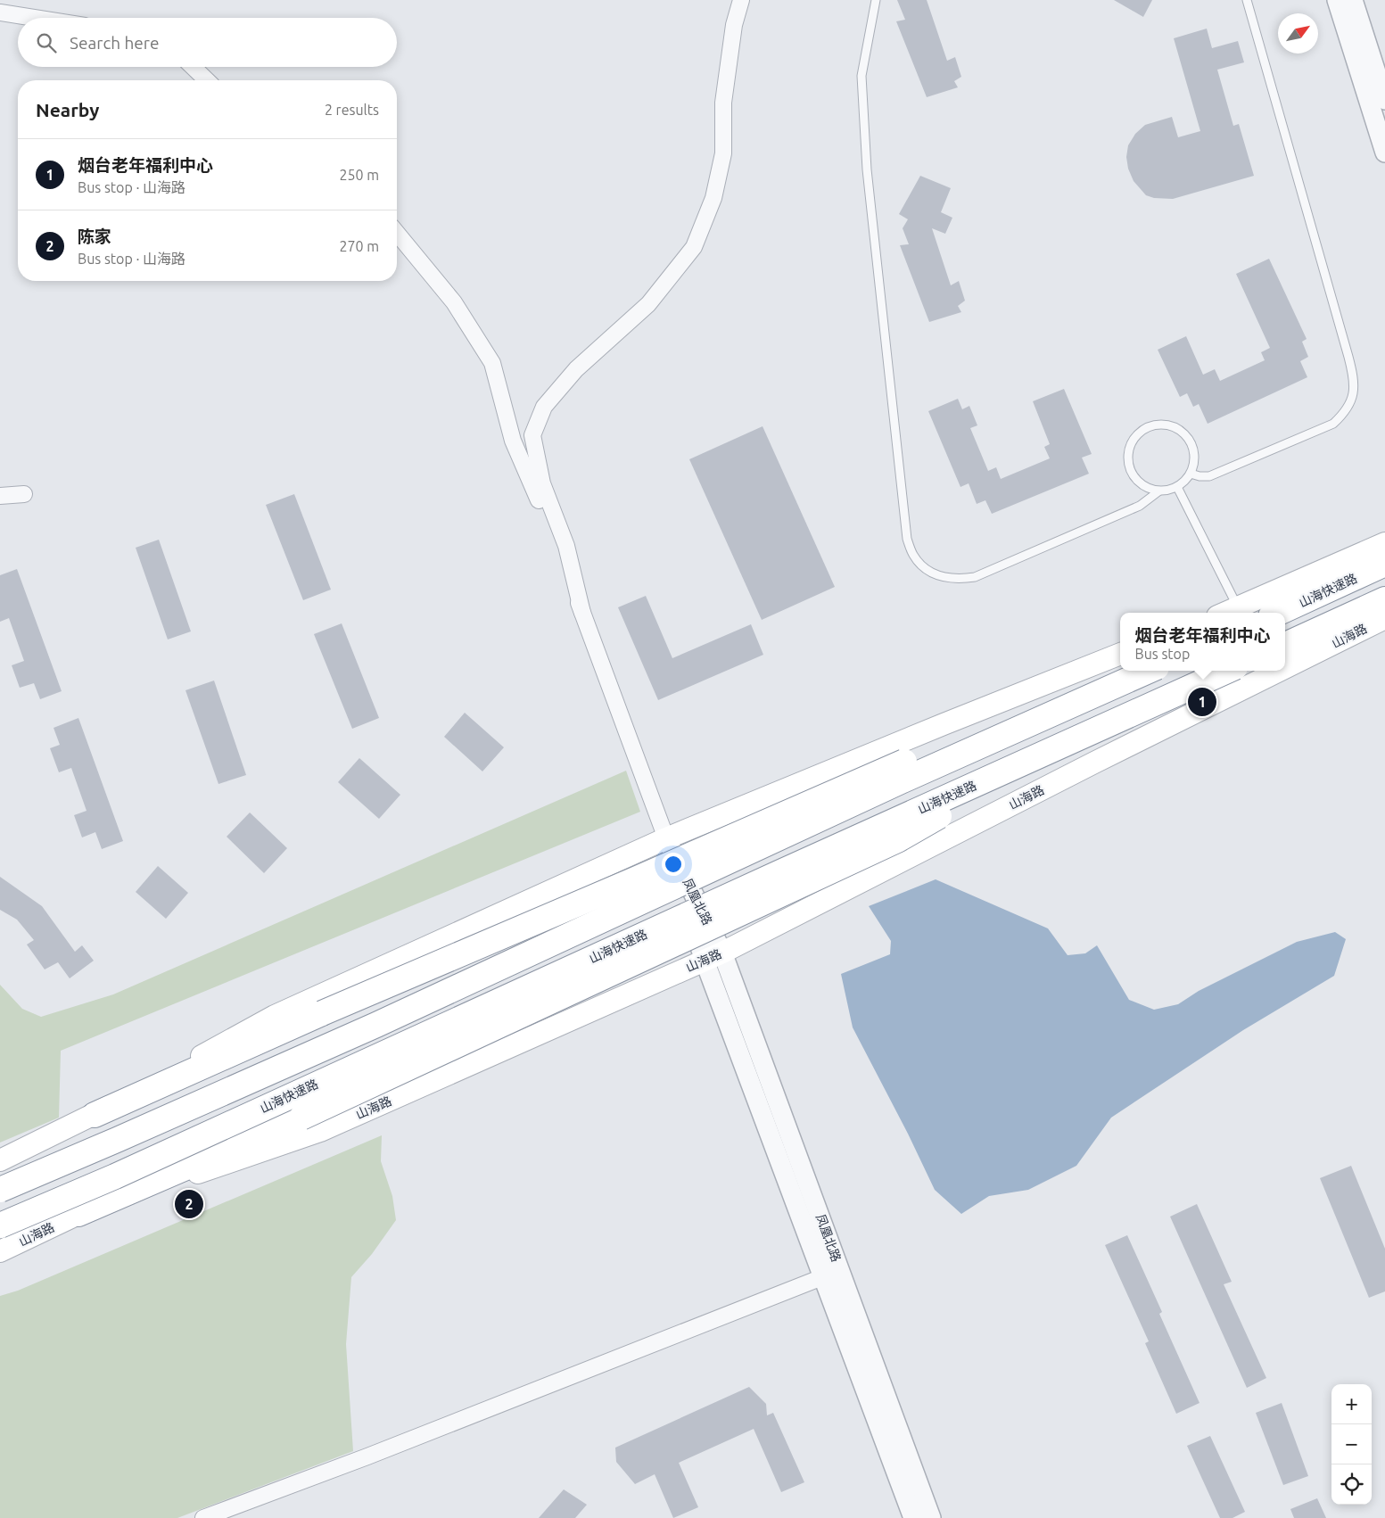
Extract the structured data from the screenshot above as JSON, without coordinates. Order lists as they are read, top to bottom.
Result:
{
  "streets": {
    "highway": ["山海快速路"],
    "main road": ["山海路"],
    "street": ["凤凰北路"]
  },
  "crossings": [
    ["山海路", "凤凰北路"]
  ],
  "north": "top right",
  "page": {
    "search": "Search here",
    "heading": ["Nearby", "2 results"],
    "list": [
      {
        "mark": "1",
        "name": "烟台老年福利中心",
        "note": "Bus stop · 山海路",
        "value": "250 m"
      },
      {
        "mark": "2",
        "name": "陈家",
        "note": "Bus stop · 山海路",
        "value": "270 m"
      }
    ],
    "popup": ["烟台老年福利中心", "Bus stop"],
    "pins": ["1", "2"],
    "map_buttons": ["+", "−"]
  }
}
